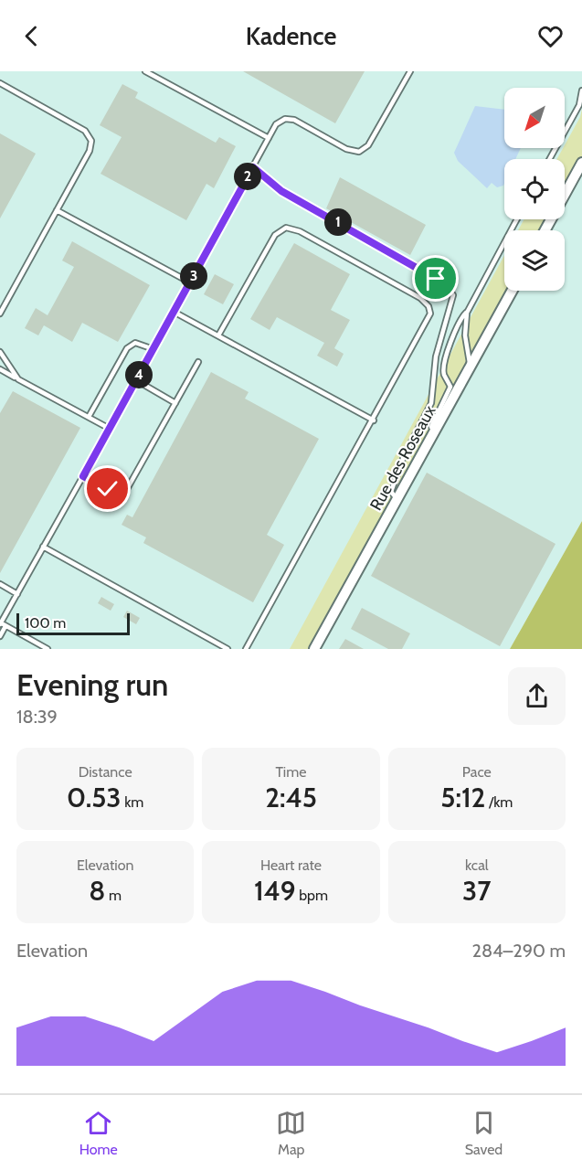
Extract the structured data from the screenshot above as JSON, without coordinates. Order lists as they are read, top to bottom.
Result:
{
  "streets": {
    "street": ["Rue des Roseaux"]
  },
  "scale_bar": "100 m",
  "north": "bottom left",
  "page": {
    "header": "Kadence",
    "pins": [
      "2",
      "1",
      "3",
      "4"
    ],
    "scale": "100 m",
    "heading": ["Evening run", "18:39"],
    "stats": [
      ["Distance", "0.53 km"],
      ["Time", "2:45"],
      ["Pace", "5:12 /km"],
      ["Elevation", "8 m"],
      ["Heart rate", "149 bpm"],
      ["kcal", "37"]
    ],
    "chart": ["Elevation", "284–290 m"],
    "tabs": ["Home", "Map", "Saved"]
  }
}
